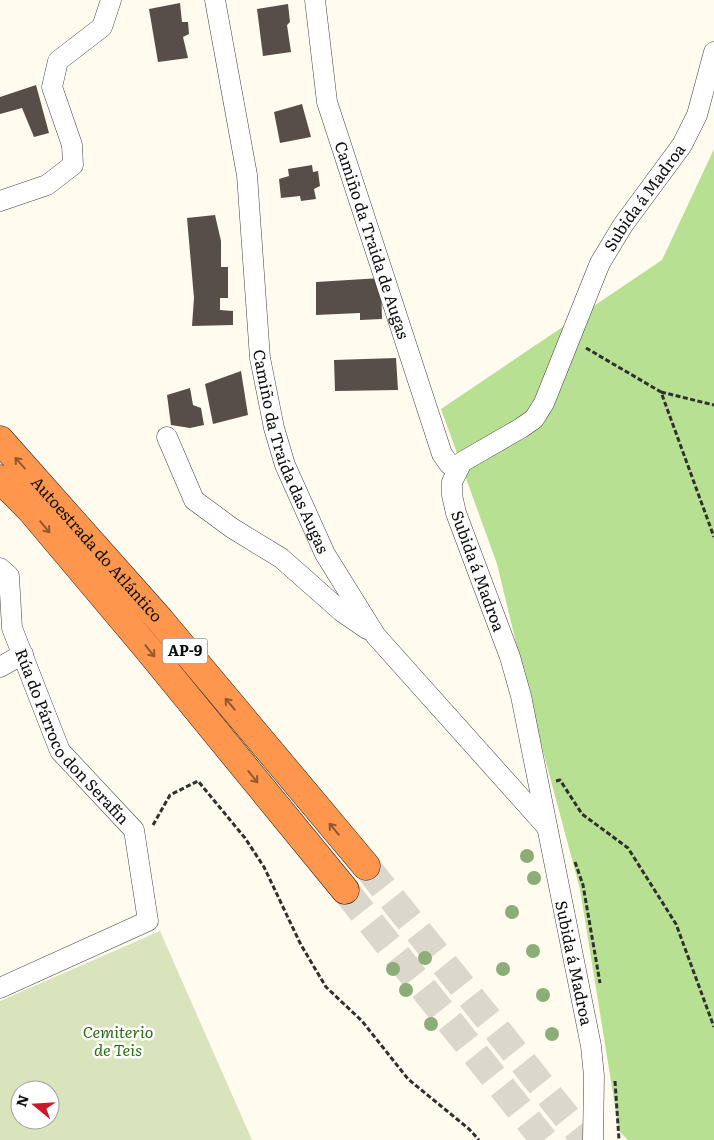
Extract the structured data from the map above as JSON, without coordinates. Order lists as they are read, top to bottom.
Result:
{
  "streets": {
    "highway": ["Autoestrada do Atlántico", "AP-9"],
    "street": [
      "Subida á Madroa",
      "Camiño da Traida de Augas",
      "Camiño da Traída das Augas",
      "Rúa do Párroco don Serafín"
    ]
  },
  "crossings": [
    ["Subida á Madroa", "Camiño da Traida de Augas"],
    ["Subida á Madroa", "Camiño da Traída das Augas"]
  ],
  "parks": ["Cemiterio de Teis"],
  "north": "left"
}
